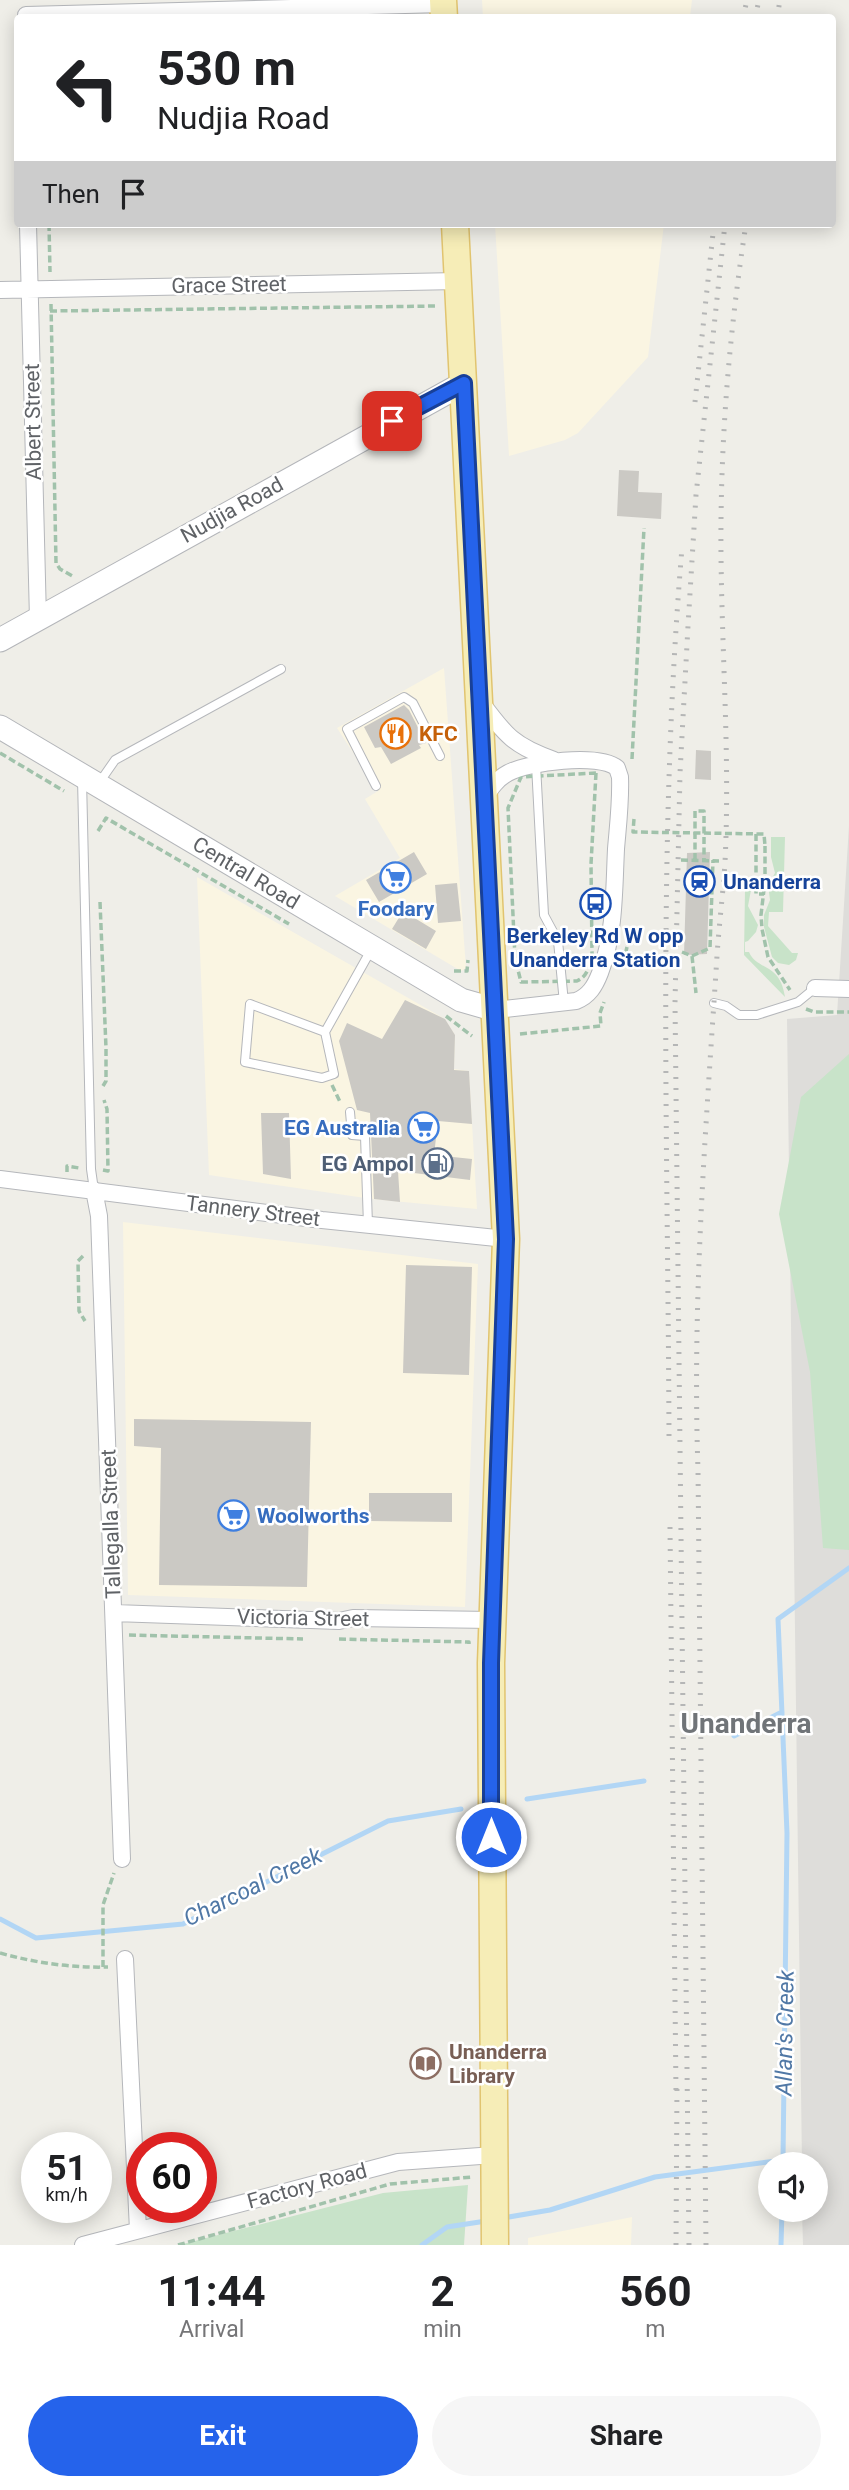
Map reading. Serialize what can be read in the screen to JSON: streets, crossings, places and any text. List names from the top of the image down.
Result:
{
  "streets": {
    "street": [
      "Grace Street",
      "Albert Street",
      "Nudjia Road",
      "Central Road",
      "Tannery Street",
      "Tallegalla Street",
      "Victoria Street",
      "Factory Road"
    ]
  },
  "crossings": [
    ["Grace Street", "Albert Street"],
    ["Albert Street", "Nudjia Road"],
    ["Tannery Street", "Tallegalla Street"],
    ["Tallegalla Street", "Victoria Street"]
  ],
  "districts": ["Unanderra"],
  "water": ["Charcoal Creek", "Allan's Creek"],
  "places": {
    "restaurant": ["KFC"],
    "supermarket": ["Foodary", "EG Australia", "Woolworths"],
    "station": ["Unanderra"],
    "bus stop": ["Berkeley Rd W opp Unanderra Station"],
    "fuel station": ["EG Ampol"],
    "library": ["Unanderra Library"]
  },
  "page": {
    "turn": ["530 m", "Nudjia Road"],
    "then": "Then",
    "speed": "51 km/h",
    "limit": "60",
    "eta": [
      "11:44",
      "Arrival",
      "2",
      "min",
      "560",
      "m"
    ],
    "buttons": ["Exit", "Share"]
  }
}
